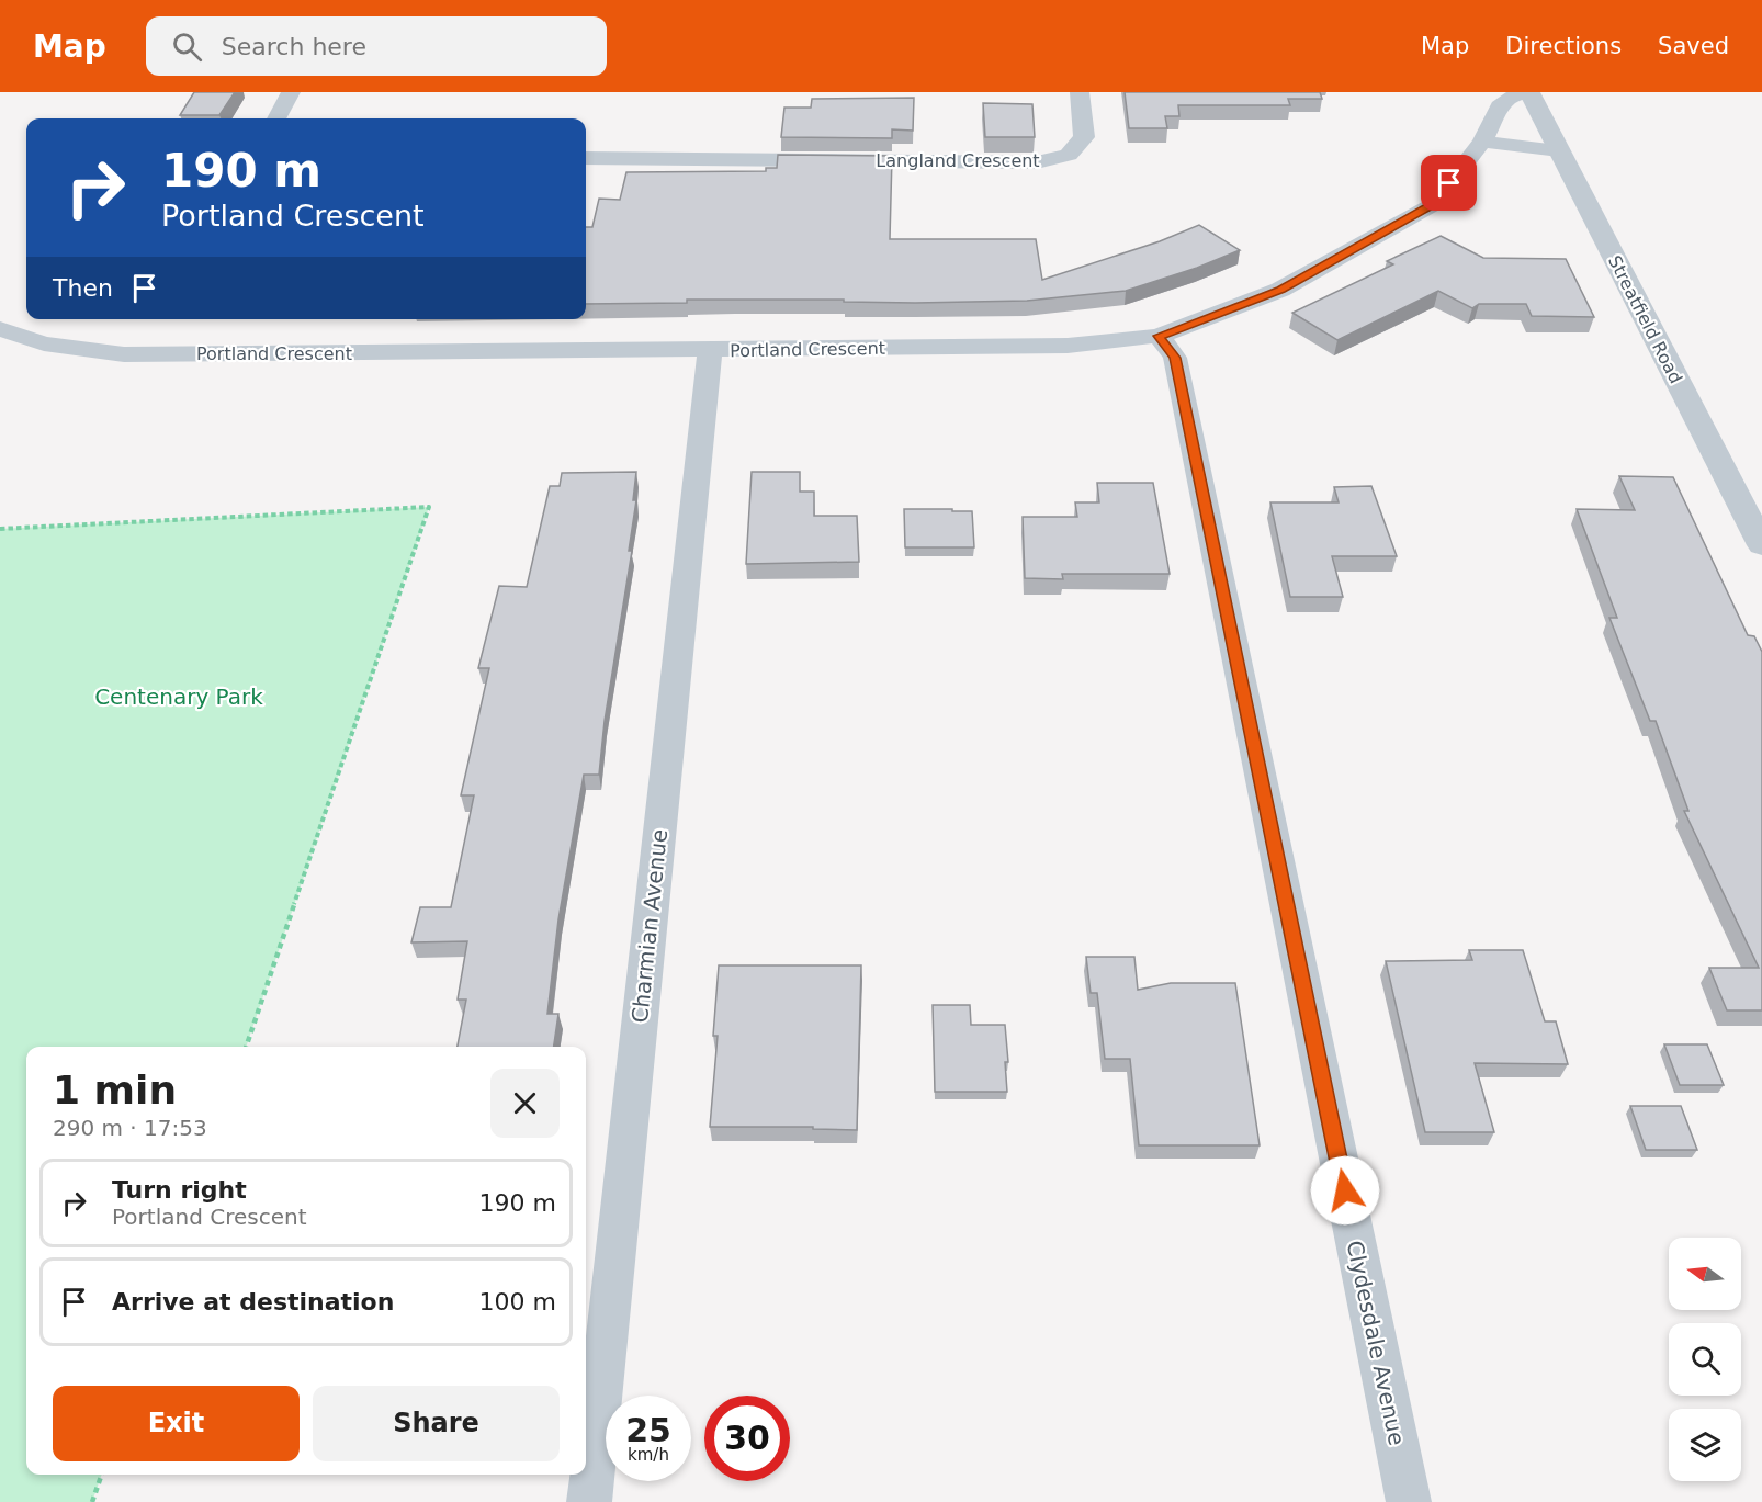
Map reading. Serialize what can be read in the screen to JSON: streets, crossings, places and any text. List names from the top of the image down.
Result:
{
  "streets": {
    "street": [
      "Langland Crescent",
      "Streatfield Road",
      "Portland Crescent",
      "Charmian Avenue",
      "Clydesdale Avenue"
    ]
  },
  "crossings": [
    ["Streatfield Road", "Portland Crescent"],
    ["Portland Crescent", "Charmian Avenue"],
    ["Portland Crescent", "Clydesdale Avenue"]
  ],
  "parks": ["Centenary Park"],
  "north": "left",
  "page": {
    "header": "Map",
    "search": "Search here",
    "nav": ["Map", "Directions", "Saved"],
    "turn": ["190 m", "Portland Crescent"],
    "then": "Then",
    "heading": ["1 min", "290 m · 17:53"],
    "list": [
      {
        "name": "Turn right",
        "note": "Portland Crescent",
        "value": "190 m"
      },
      {
        "name": "Arrive at destination",
        "value": "100 m"
      }
    ],
    "buttons": ["Exit", "Share"],
    "speed": "25 km/h",
    "limit": "30"
  }
}
